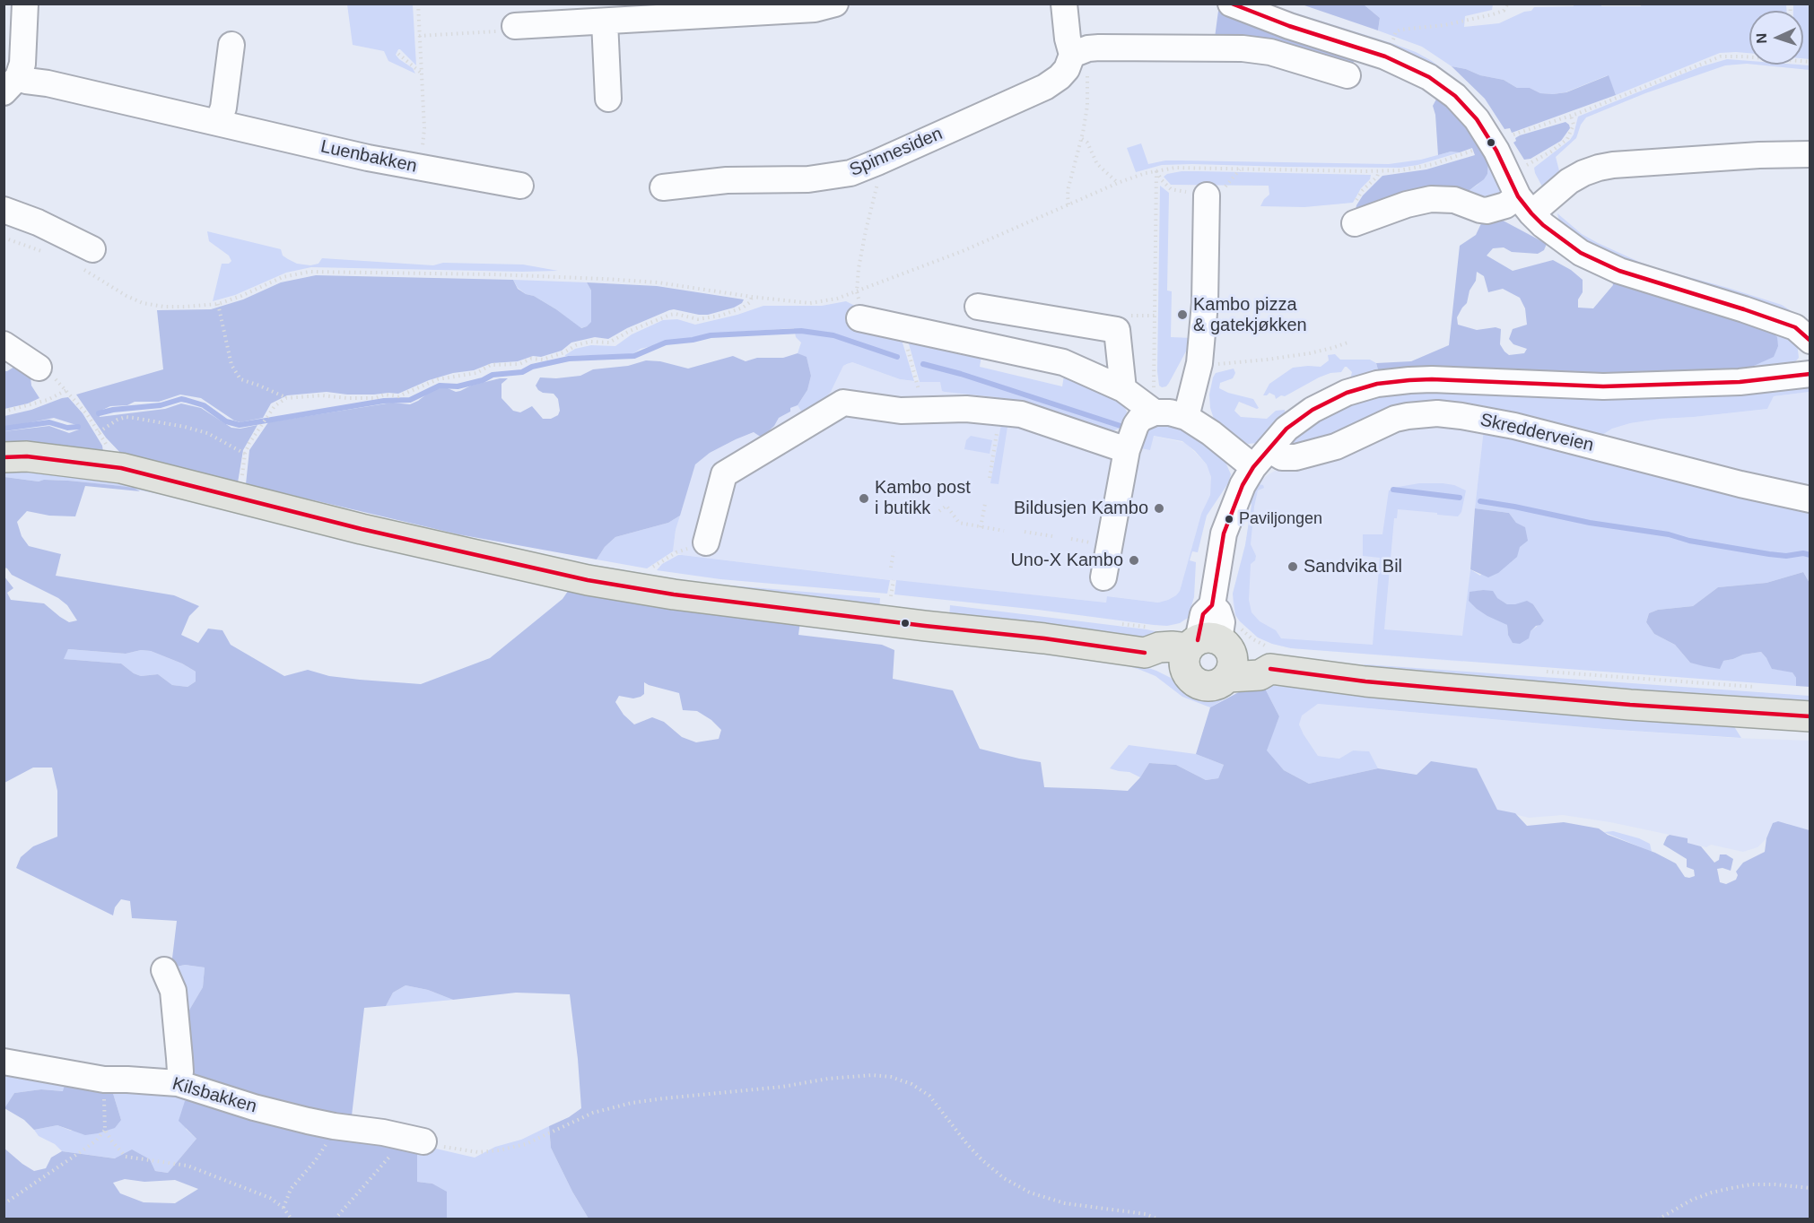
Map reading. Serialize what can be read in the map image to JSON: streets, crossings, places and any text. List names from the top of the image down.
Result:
{
  "streets": {
    "street": [
      "Spinnesiden",
      "Luenbakken",
      "Skredderveien",
      "Kilsbakken"
    ]
  },
  "places": [
    "Kambo pizza & gatekjøkken",
    "Kambo post i butikk",
    "Bildusjen Kambo",
    "Paviljongen",
    "Uno-X Kambo",
    "Sandvika Bil"
  ],
  "north": "left"
}
